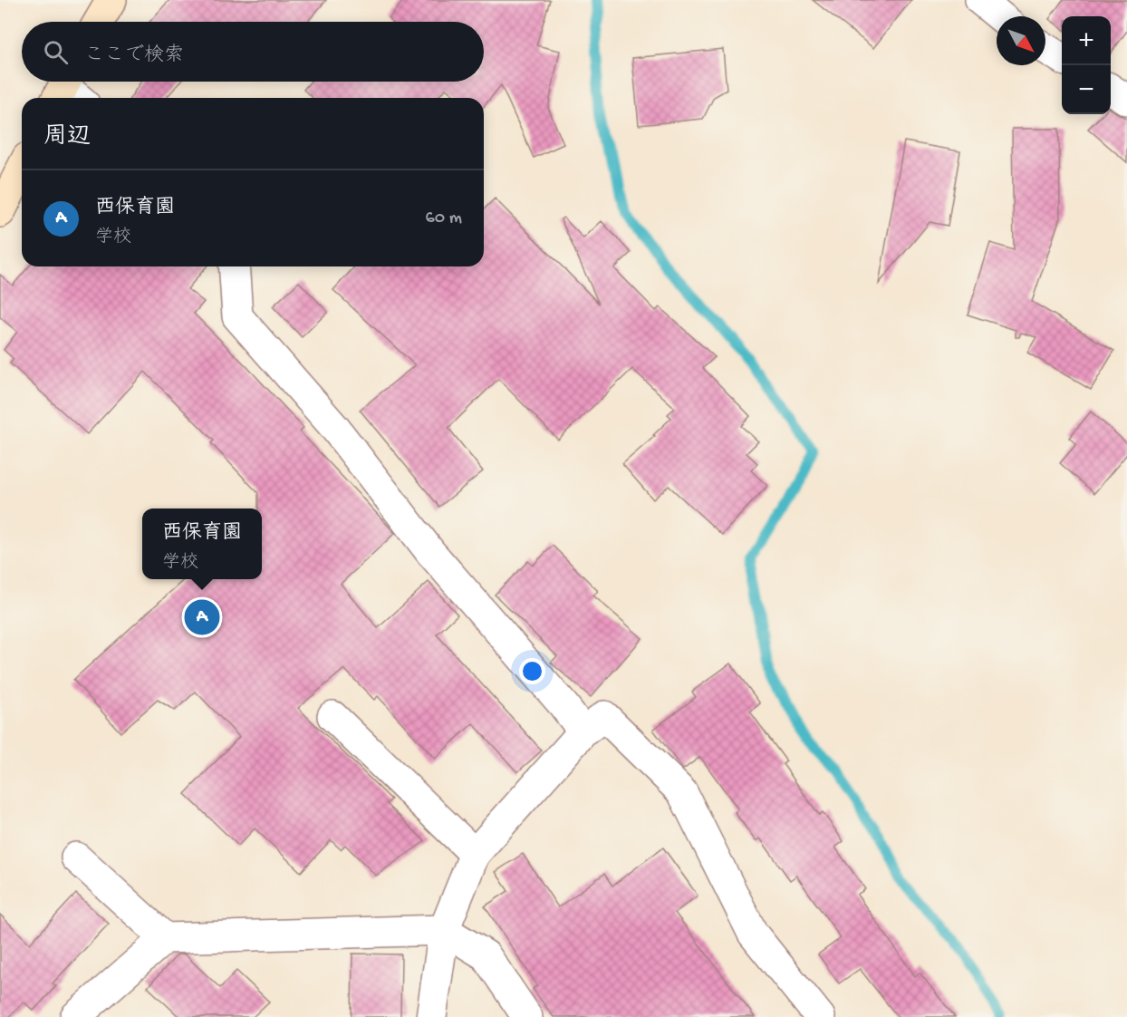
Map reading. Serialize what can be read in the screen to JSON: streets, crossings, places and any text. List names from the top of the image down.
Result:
{
  "north": "bottom right",
  "page": {
    "map_buttons": ["+", "−"],
    "search": "ここで検索",
    "heading": "周辺",
    "list": [
      {
        "mark": "A",
        "name": "西保育園",
        "note": "学校",
        "value": "60 m"
      }
    ],
    "popup": ["西保育園", "学校"],
    "pins": "A"
  }
}
